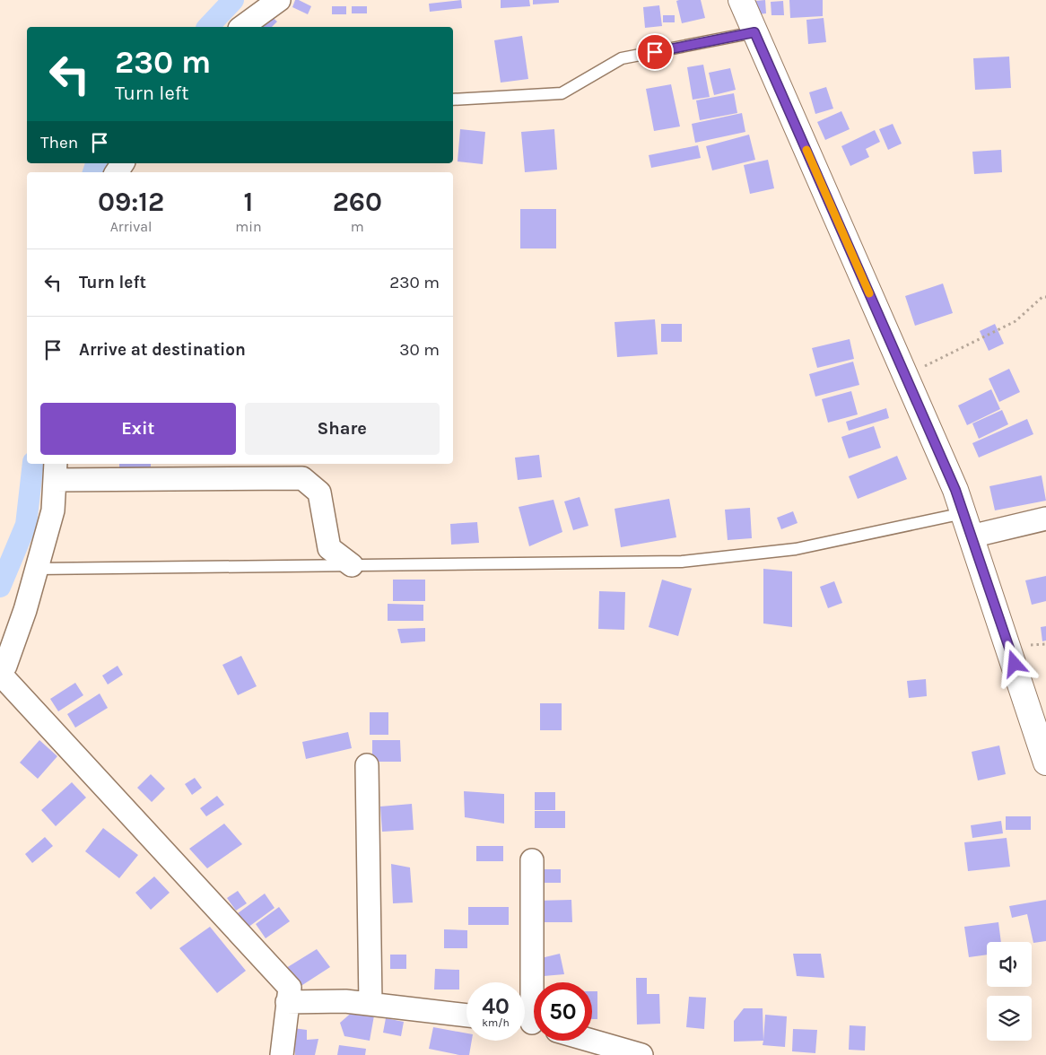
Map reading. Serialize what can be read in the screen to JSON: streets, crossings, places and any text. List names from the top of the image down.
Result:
{
  "page": {
    "turn": ["230 m", "Turn left"],
    "then": "Then",
    "eta": [
      "09:12",
      "Arrival",
      "1",
      "min",
      "260",
      "m"
    ],
    "list": [
      {
        "name": "Turn left",
        "value": "230 m"
      },
      {
        "name": "Arrive at destination",
        "value": "30 m"
      }
    ],
    "buttons": ["Exit", "Share"],
    "speed": "40 km/h",
    "limit": "50"
  }
}
